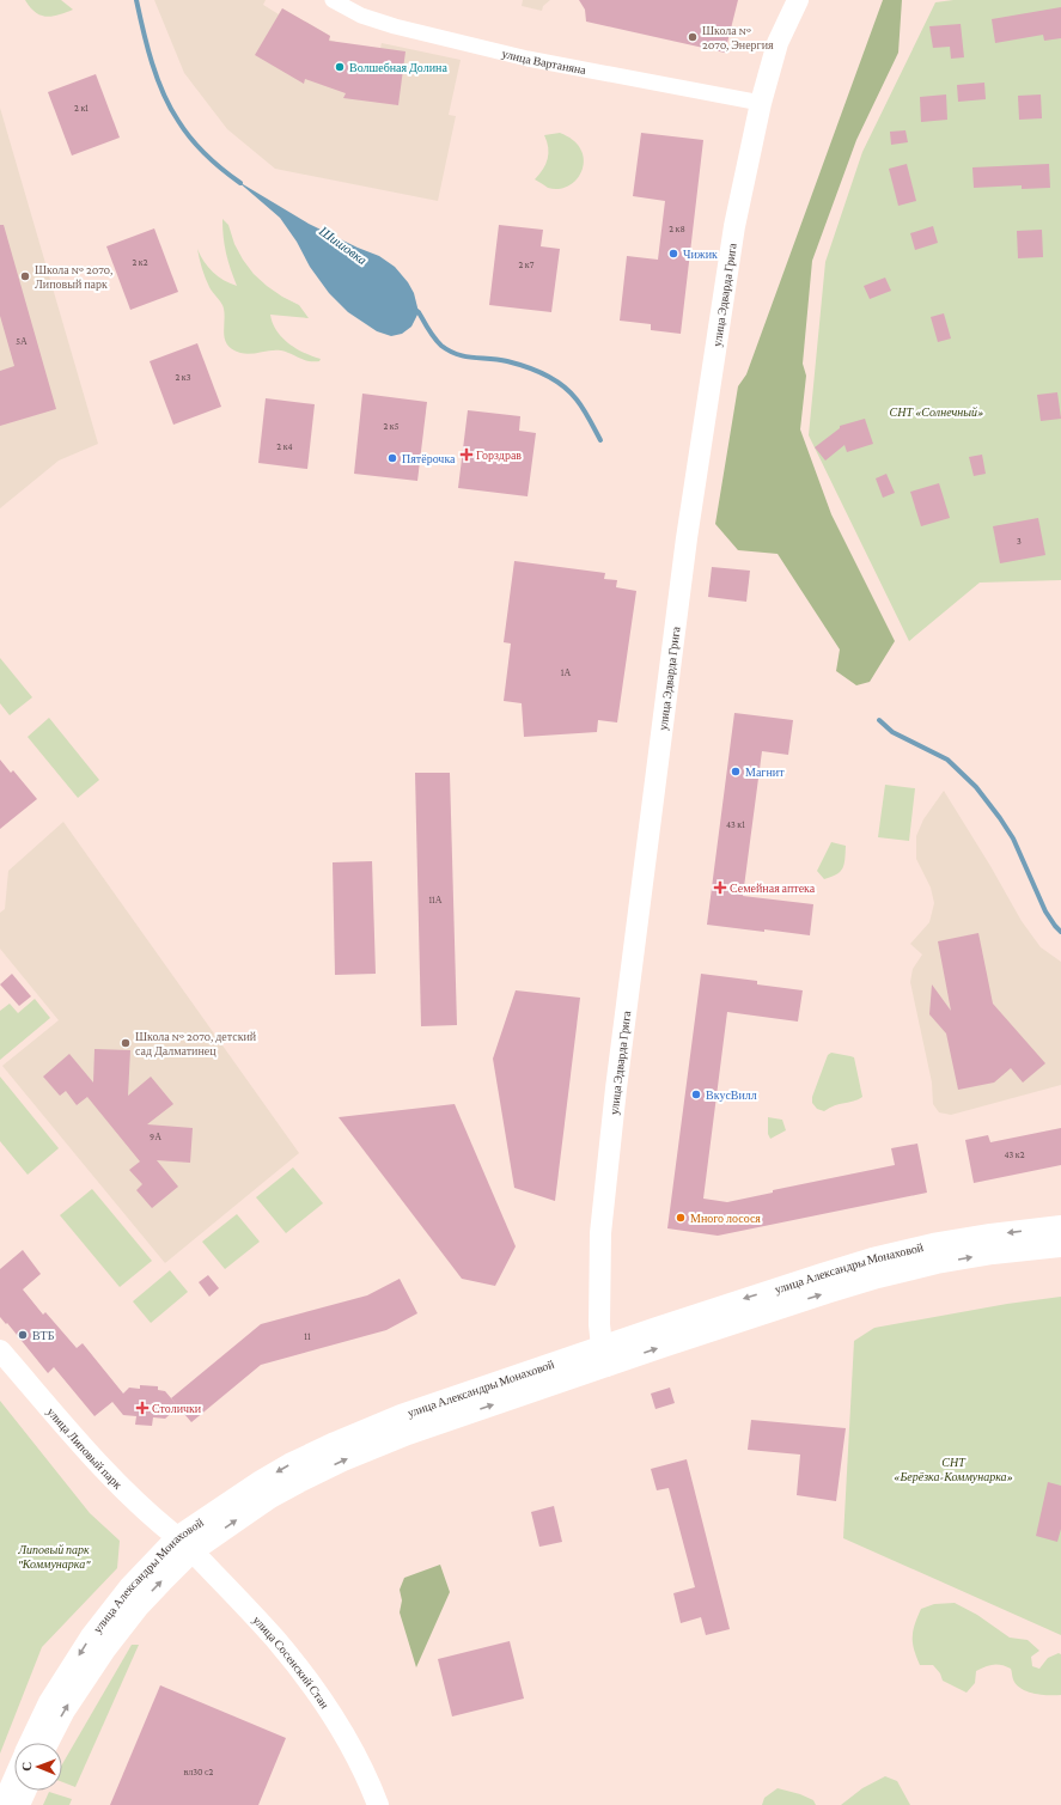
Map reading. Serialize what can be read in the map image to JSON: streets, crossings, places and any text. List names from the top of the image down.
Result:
{
  "streets": {
    "main road": [
      "улица Эдварда Грига",
      "улица Александры Монаховой",
      "улица Липовый парк",
      "улица Сосенский Стан"
    ],
    "street": ["улица Вартаняна"]
  },
  "crossings": [
    ["улица Вартаняна", "улица Эдварда Грига"],
    ["улица Эдварда Грига", "улица Александры Монаховой"],
    ["улица Александры Монаховой", "улица Липовый парк"],
    ["улица Александры Монаховой", "улица Сосенский Стан"],
    ["улица Липовый парк", "улица Сосенский Стан"]
  ],
  "water": ["Шишовка"],
  "parks": ["СНТ «Солнечный»", "СНТ «Берёзка-Коммунарка»", "Липовый парк \"Коммунарка\""],
  "places": {
    "other": [
      "Школа № 2070, Энергия",
      "Волшебная Долина",
      "Чижик",
      "Школа № 2070, Липовый парк",
      "Пятёрочка",
      "Магнит",
      "Школа № 2070, детский сад Далматинец",
      "ВкусВилл",
      "Много лосося",
      "ВТБ"
    ],
    "health": ["Горздрав", "Семейная аптека", "Столички"]
  },
  "house_numbers": [
    "2 к1",
    "2 к8",
    "2 к2",
    "2 к7",
    "5А",
    "2 к3",
    "2 к5",
    "2 к4",
    "3",
    "1А",
    "43 к1",
    "11А",
    "9А",
    "43 к2",
    "11",
    "вл30 с2"
  ],
  "north": "left"
}
